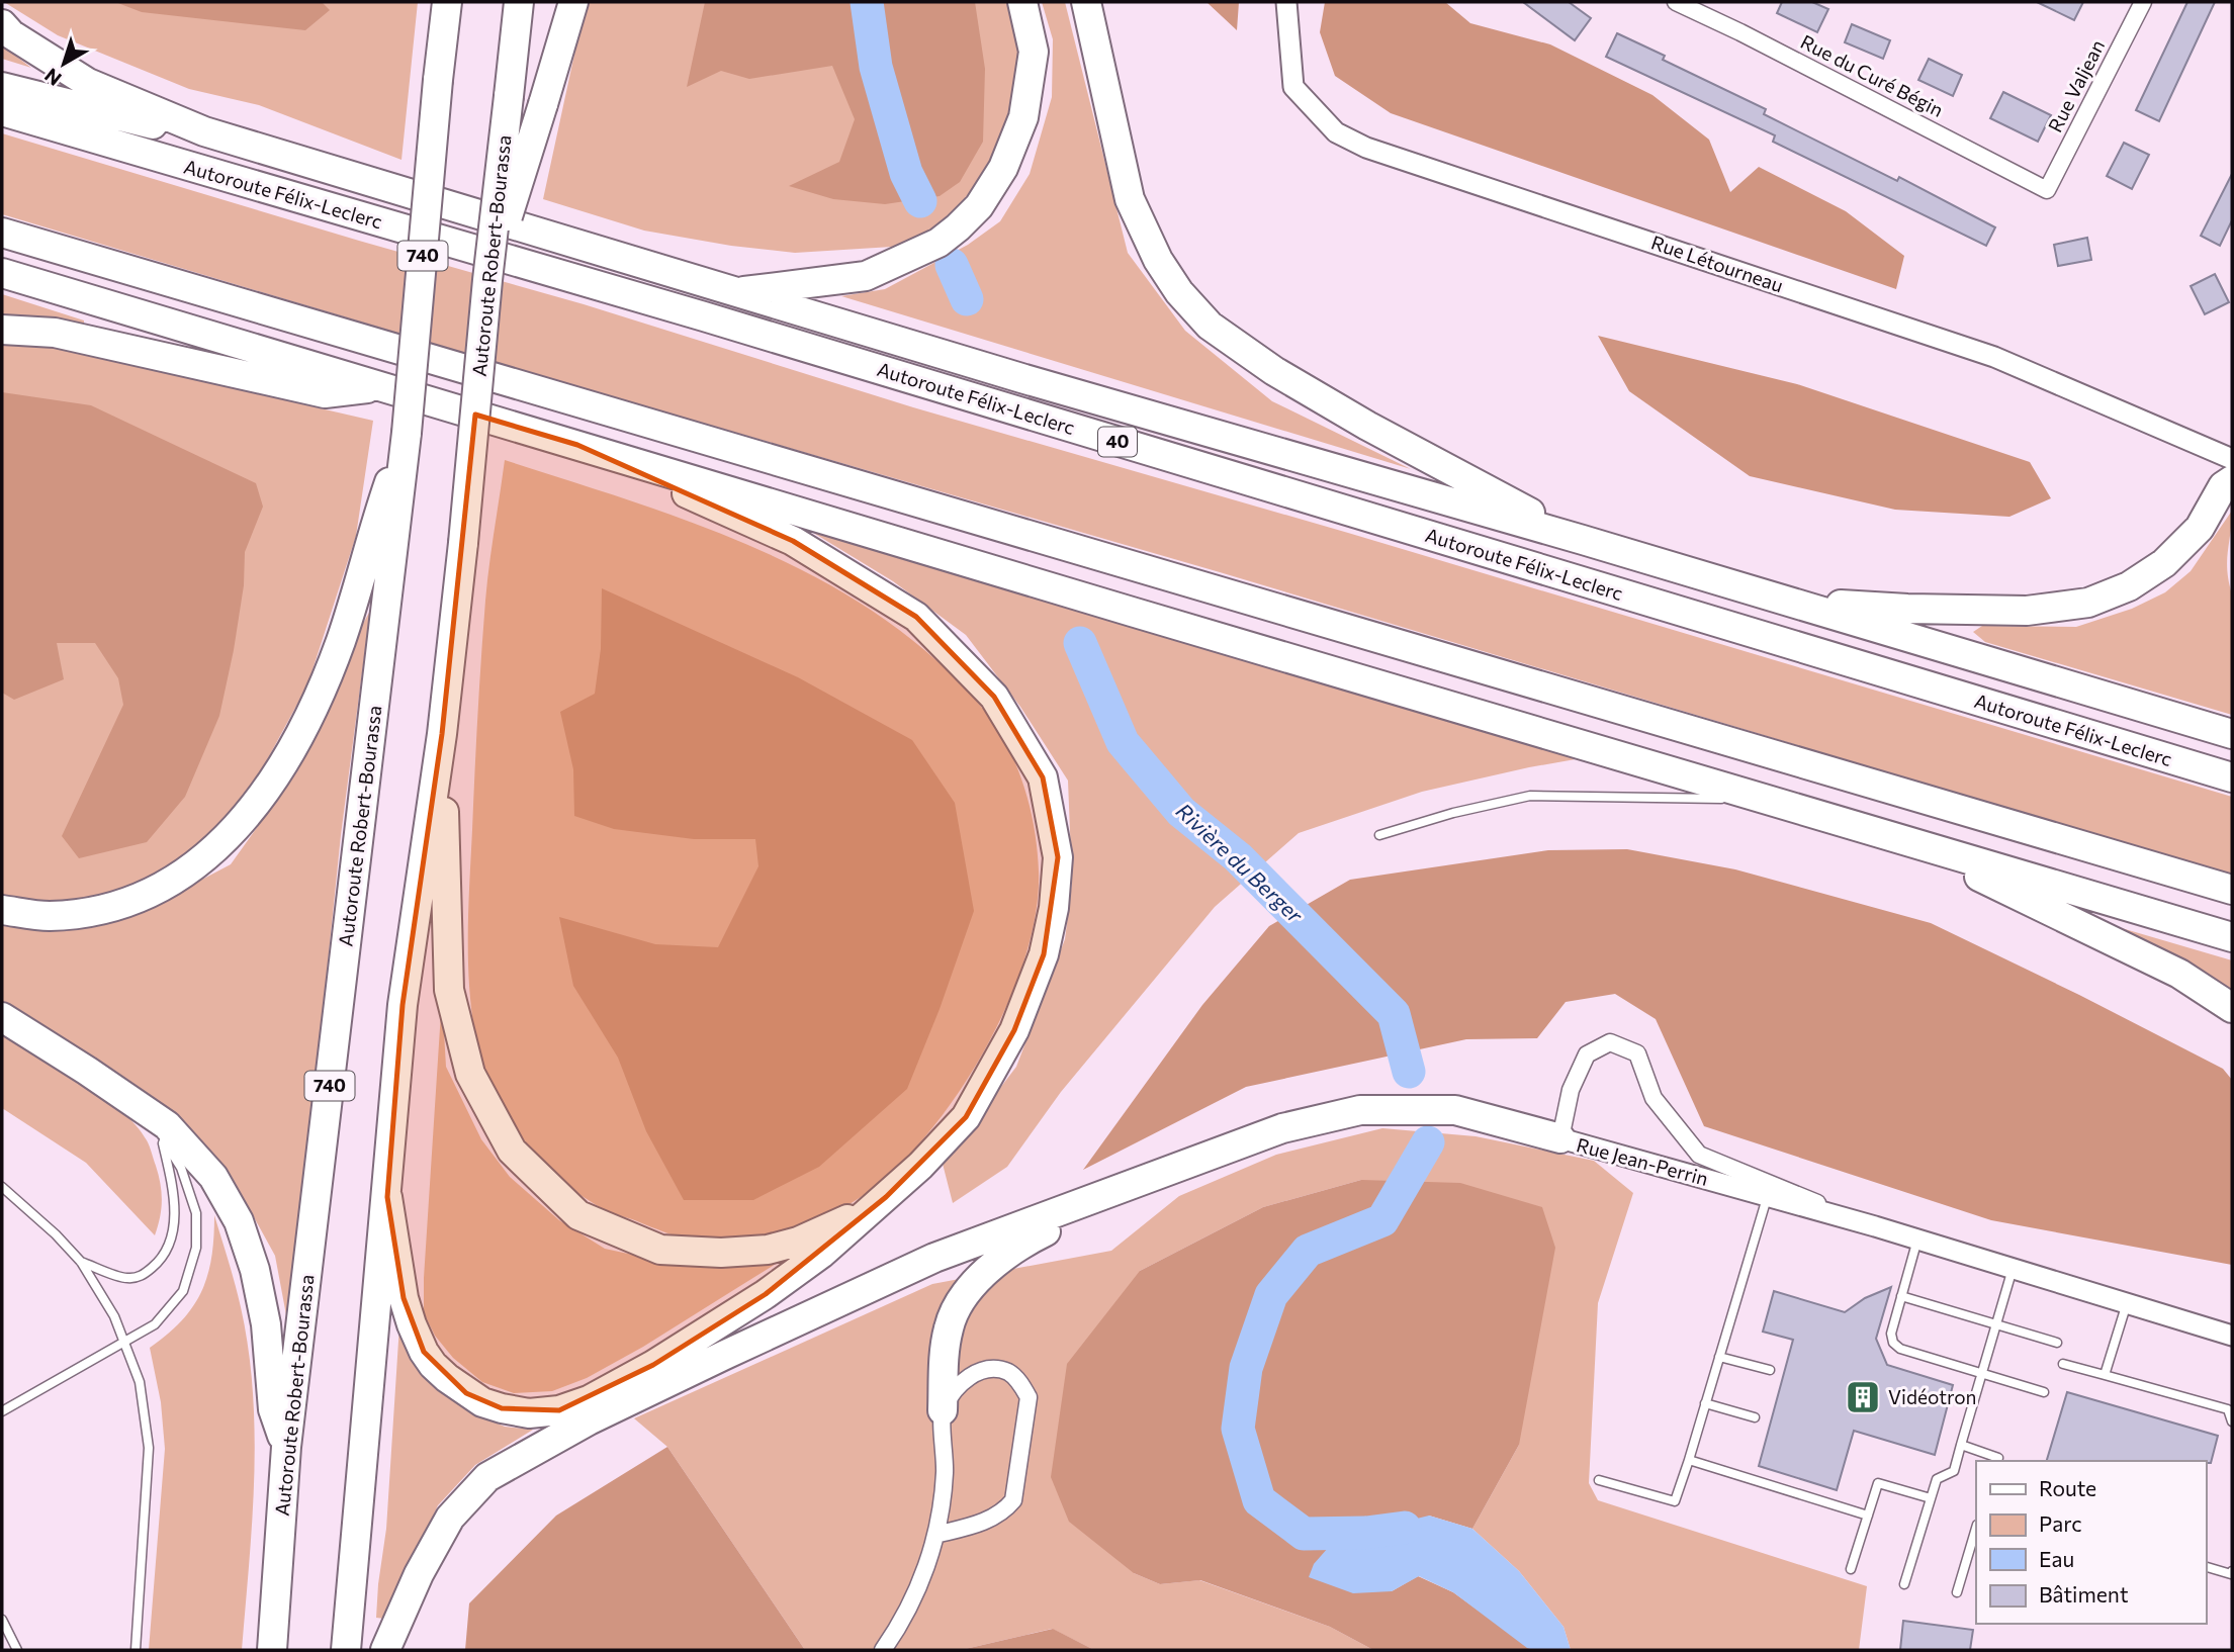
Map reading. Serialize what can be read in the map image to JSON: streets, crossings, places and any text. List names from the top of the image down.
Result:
{
  "streets": {
    "highway": [
      "Autoroute Félix-Leclerc",
      "740",
      "Autoroute Robert-Bourassa",
      "40"
    ],
    "street": [
      "Rue du Curé Bégin",
      "Rue Valjean",
      "Rue Létourneau",
      "Rue Jean-Perrin"
    ]
  },
  "crossings": [
    ["Rue du Curé Bégin", "Rue Valjean"],
    ["740", "Autoroute Robert-Bourassa"]
  ],
  "water": ["Rivière du Berger"],
  "places": {
    "building": ["Vidéotron"]
  },
  "legend": [
    "Route",
    "Parc",
    "Eau",
    "Bâtiment"
  ],
  "north": "bottom left"
}
